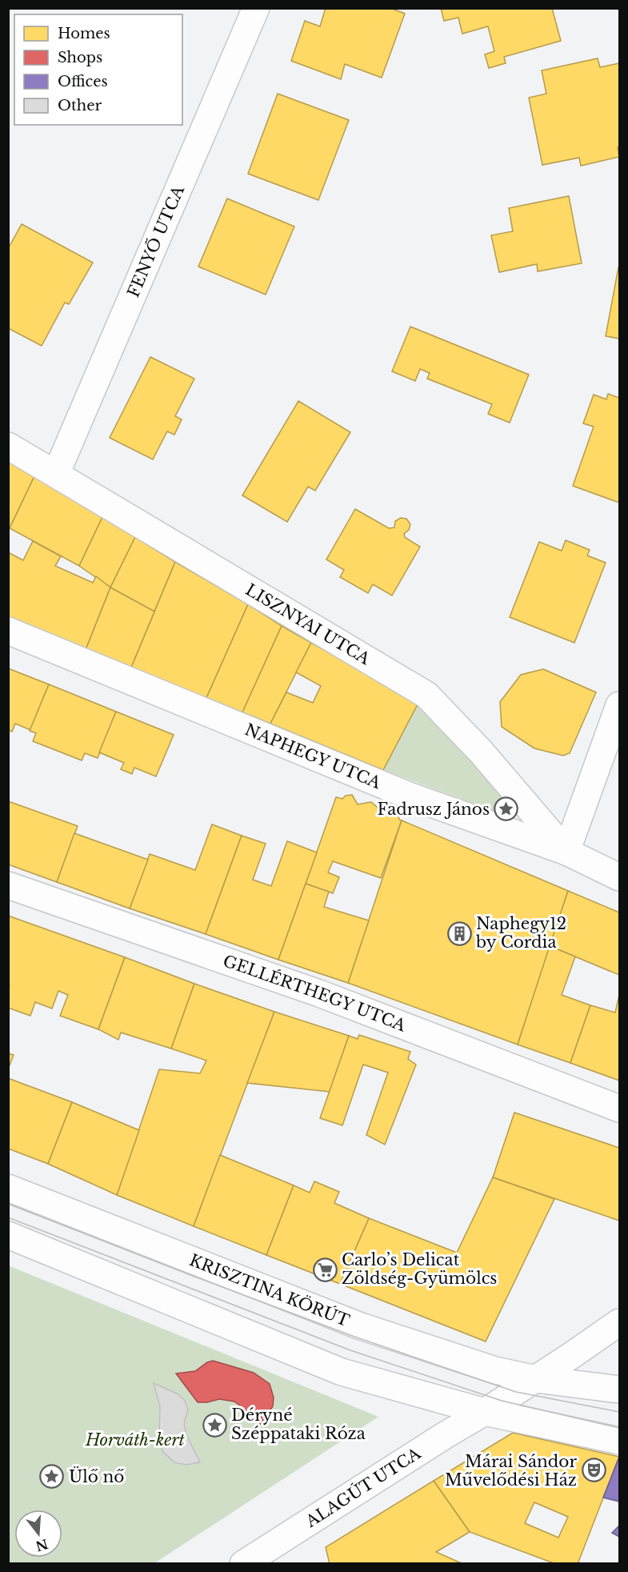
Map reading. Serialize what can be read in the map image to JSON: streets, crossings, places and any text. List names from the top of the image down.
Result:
{
  "streets": {
    "street": [
      "FENYŐ UTCA",
      "LISZNYAI UTCA",
      "NAPHEGY UTCA",
      "GELLÉRTHEGY UTCA",
      "KRISZTINA KÖRÚT",
      "ALAGÚT UTCA"
    ]
  },
  "crossings": [
    ["FENYŐ UTCA", "LISZNYAI UTCA"],
    ["LISZNYAI UTCA", "NAPHEGY UTCA"],
    ["KRISZTINA KÖRÚT", "ALAGÚT UTCA"]
  ],
  "parks": ["Horváth-kert"],
  "places": {
    "place": ["Fadrusz János", "Déryné Széppataki Róza", "Ülő nő"],
    "building": ["Naphegy12 by Cordia"],
    "supermarket": ["Carlo’s Delicat Zöldség-Gyümölcs"],
    "theatre": ["Márai Sándor Művelődési Ház"]
  },
  "legend": [
    "Homes",
    "Shops",
    "Offices",
    "Other"
  ],
  "north": "bottom"
}
